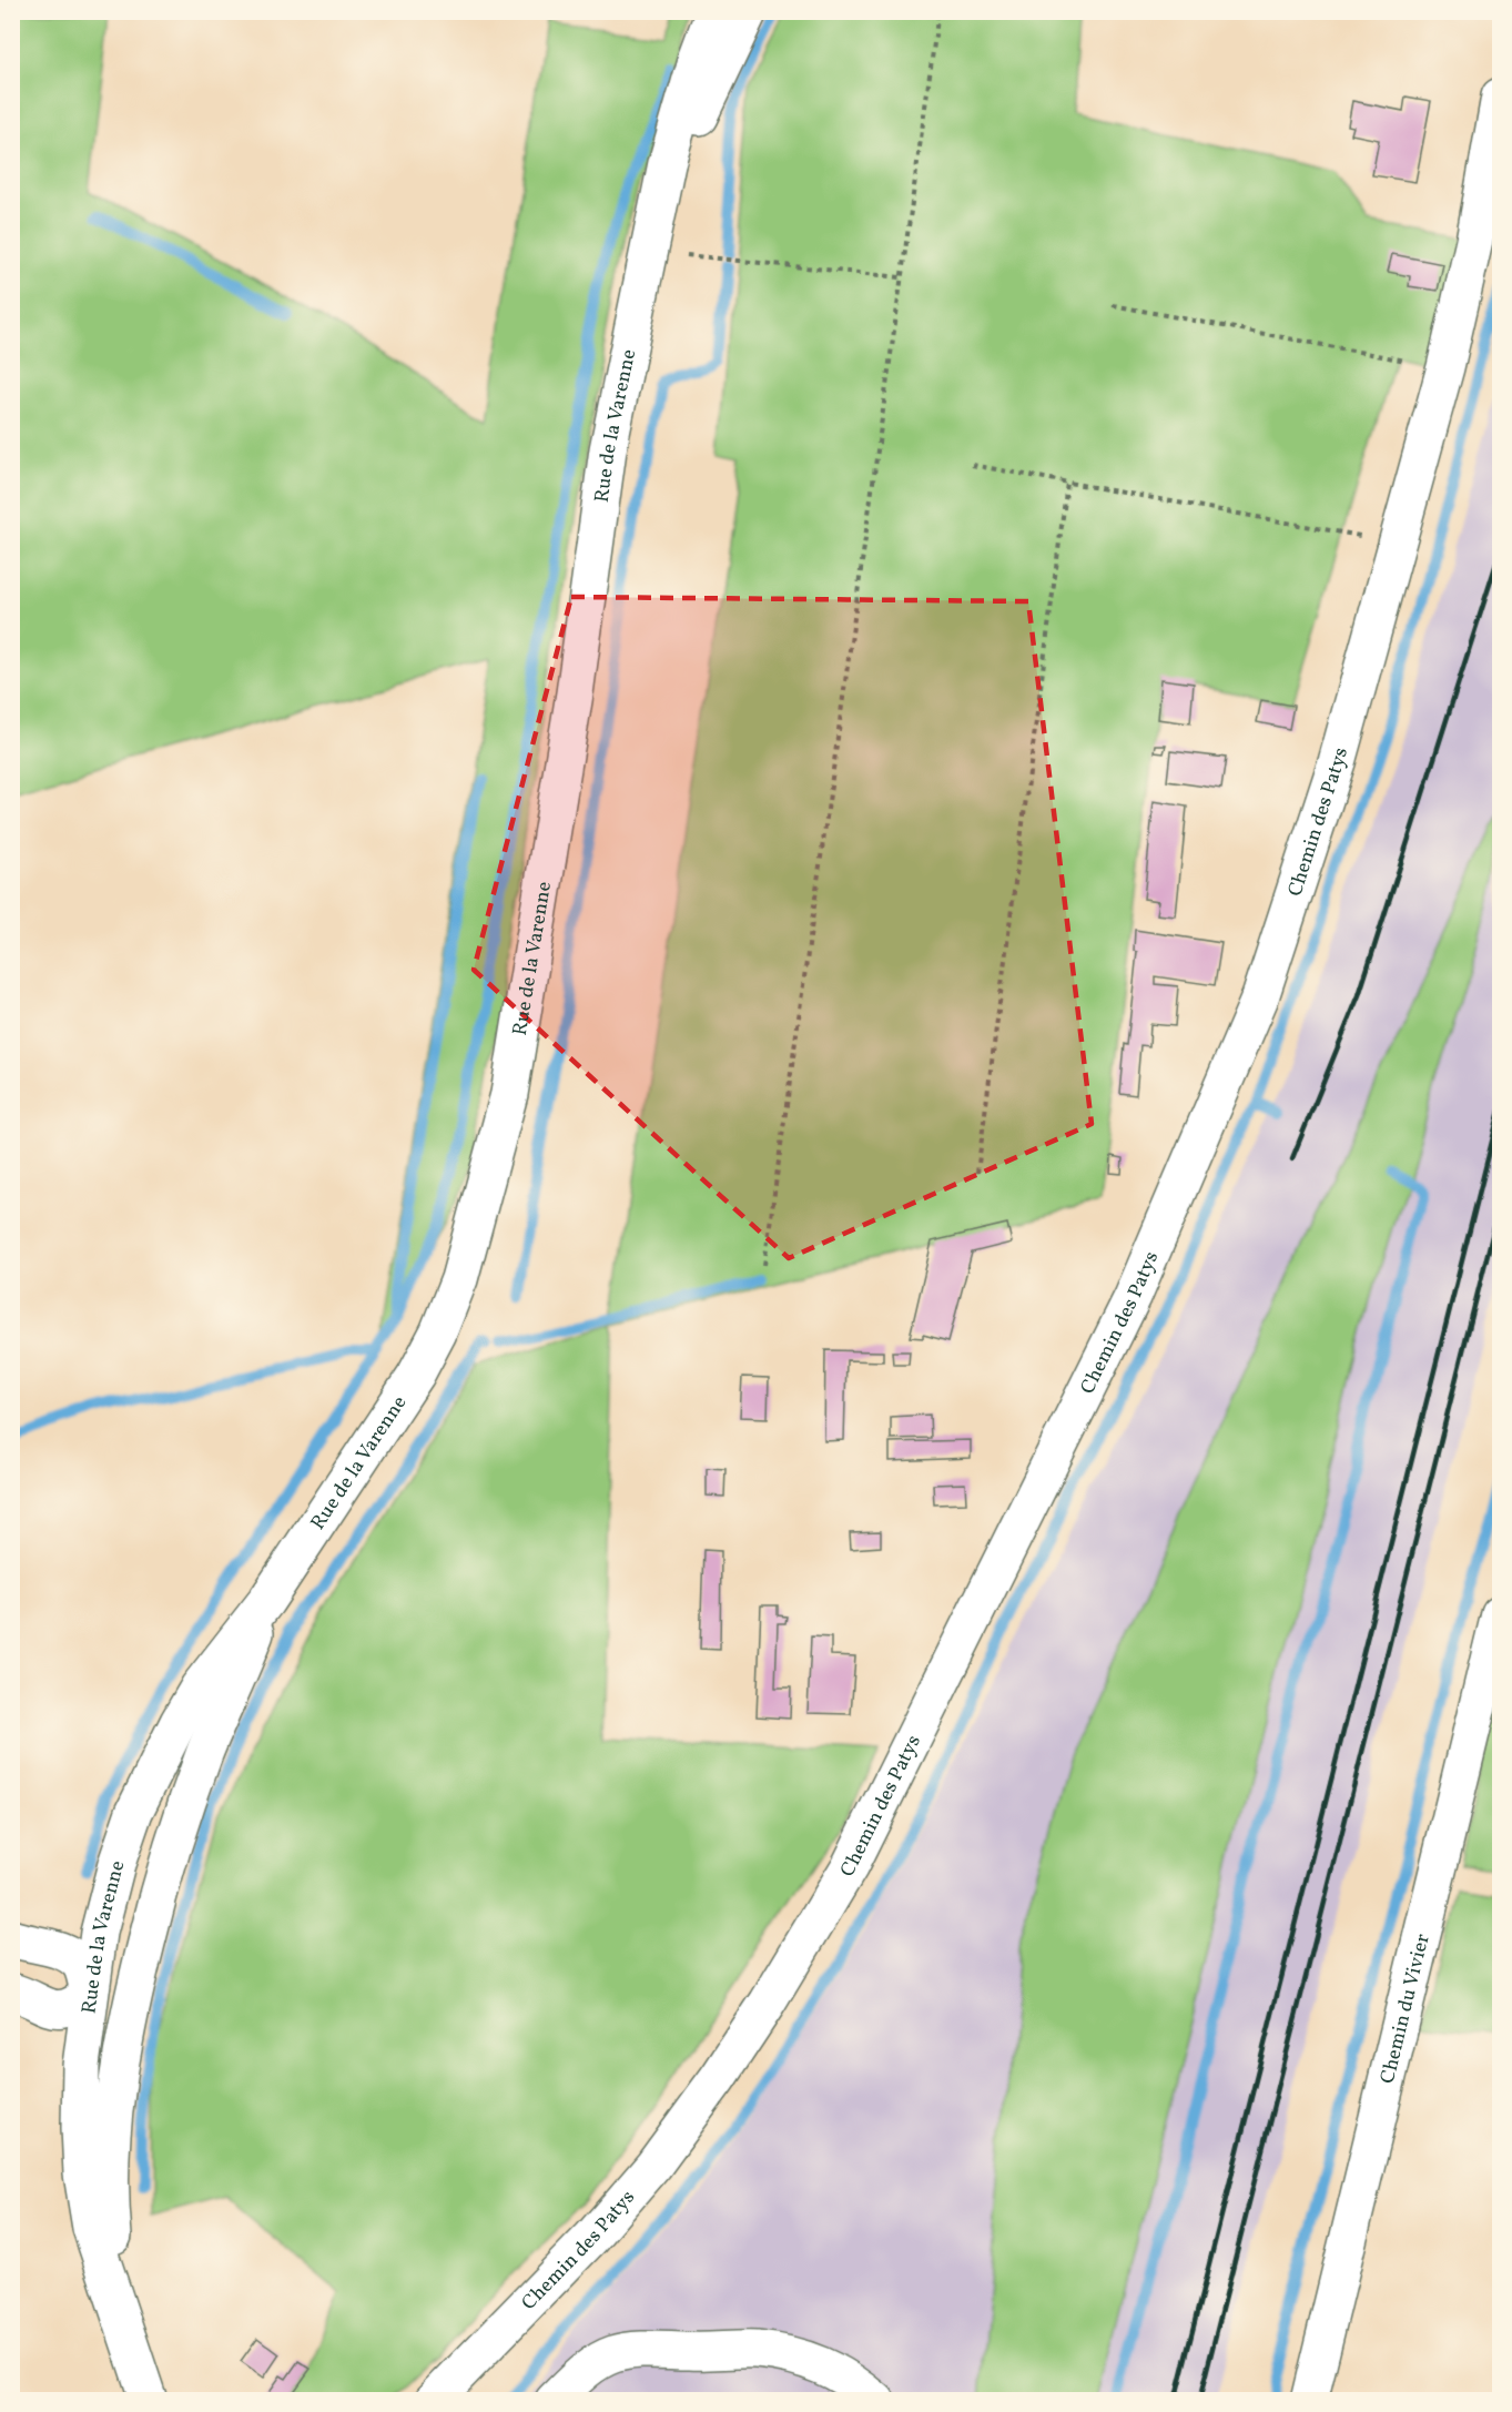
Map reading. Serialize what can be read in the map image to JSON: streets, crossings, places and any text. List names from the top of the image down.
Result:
{
  "streets": {
    "street": ["Rue de la Varenne", "Chemin des Patys", "Chemin du Vivier"]
  }
}
